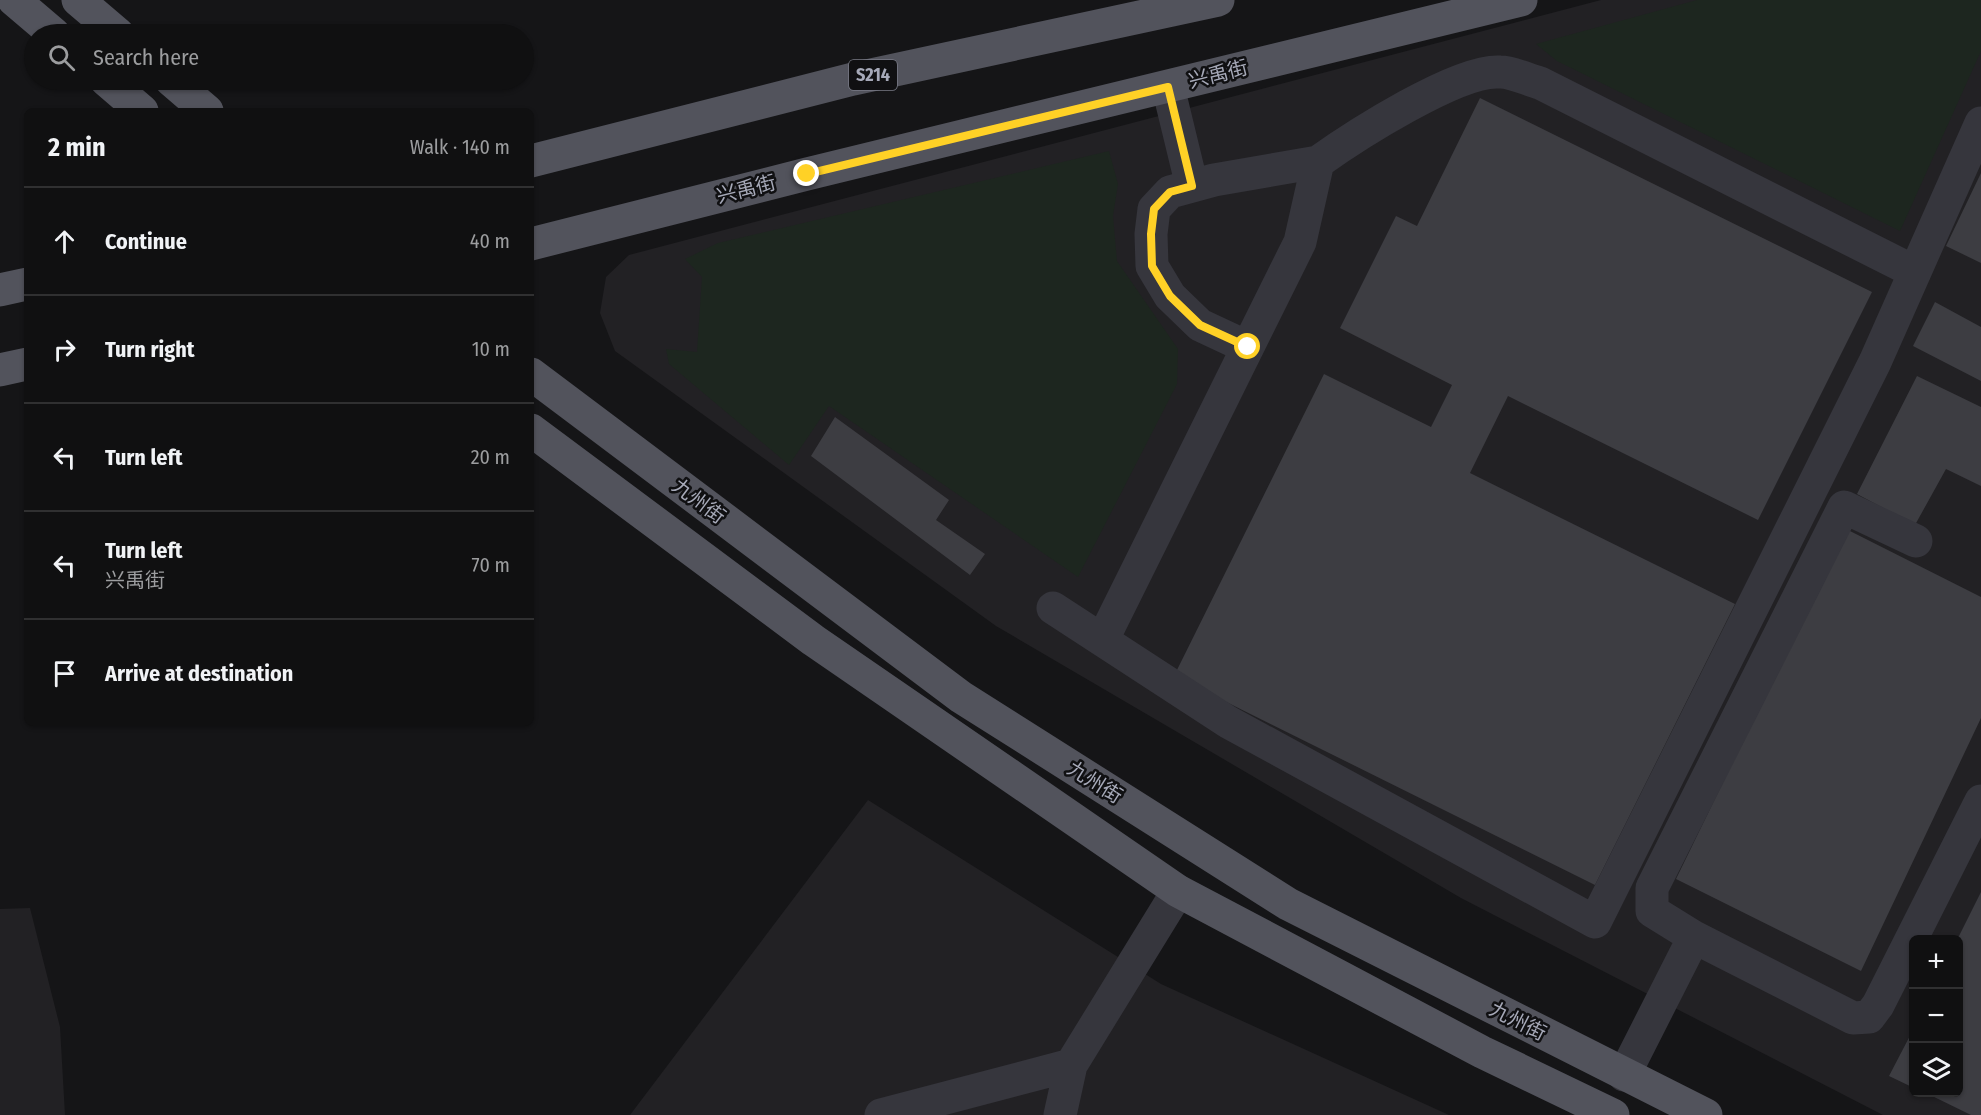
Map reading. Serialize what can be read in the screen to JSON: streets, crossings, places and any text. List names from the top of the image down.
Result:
{
  "streets": {
    "main road": ["兴禹街", "S214", "九州街"]
  },
  "page": {
    "search": "Search here",
    "heading": ["2 min", "Walk · 140 m"],
    "list": [
      ["Continue", "40 m"],
      ["Turn right", "10 m"],
      ["Turn left", "20 m"],
      ["Turn left", "兴禹街", "70 m"],
      "Arrive at destination"
    ],
    "map_buttons": ["+", "−"]
  }
}
